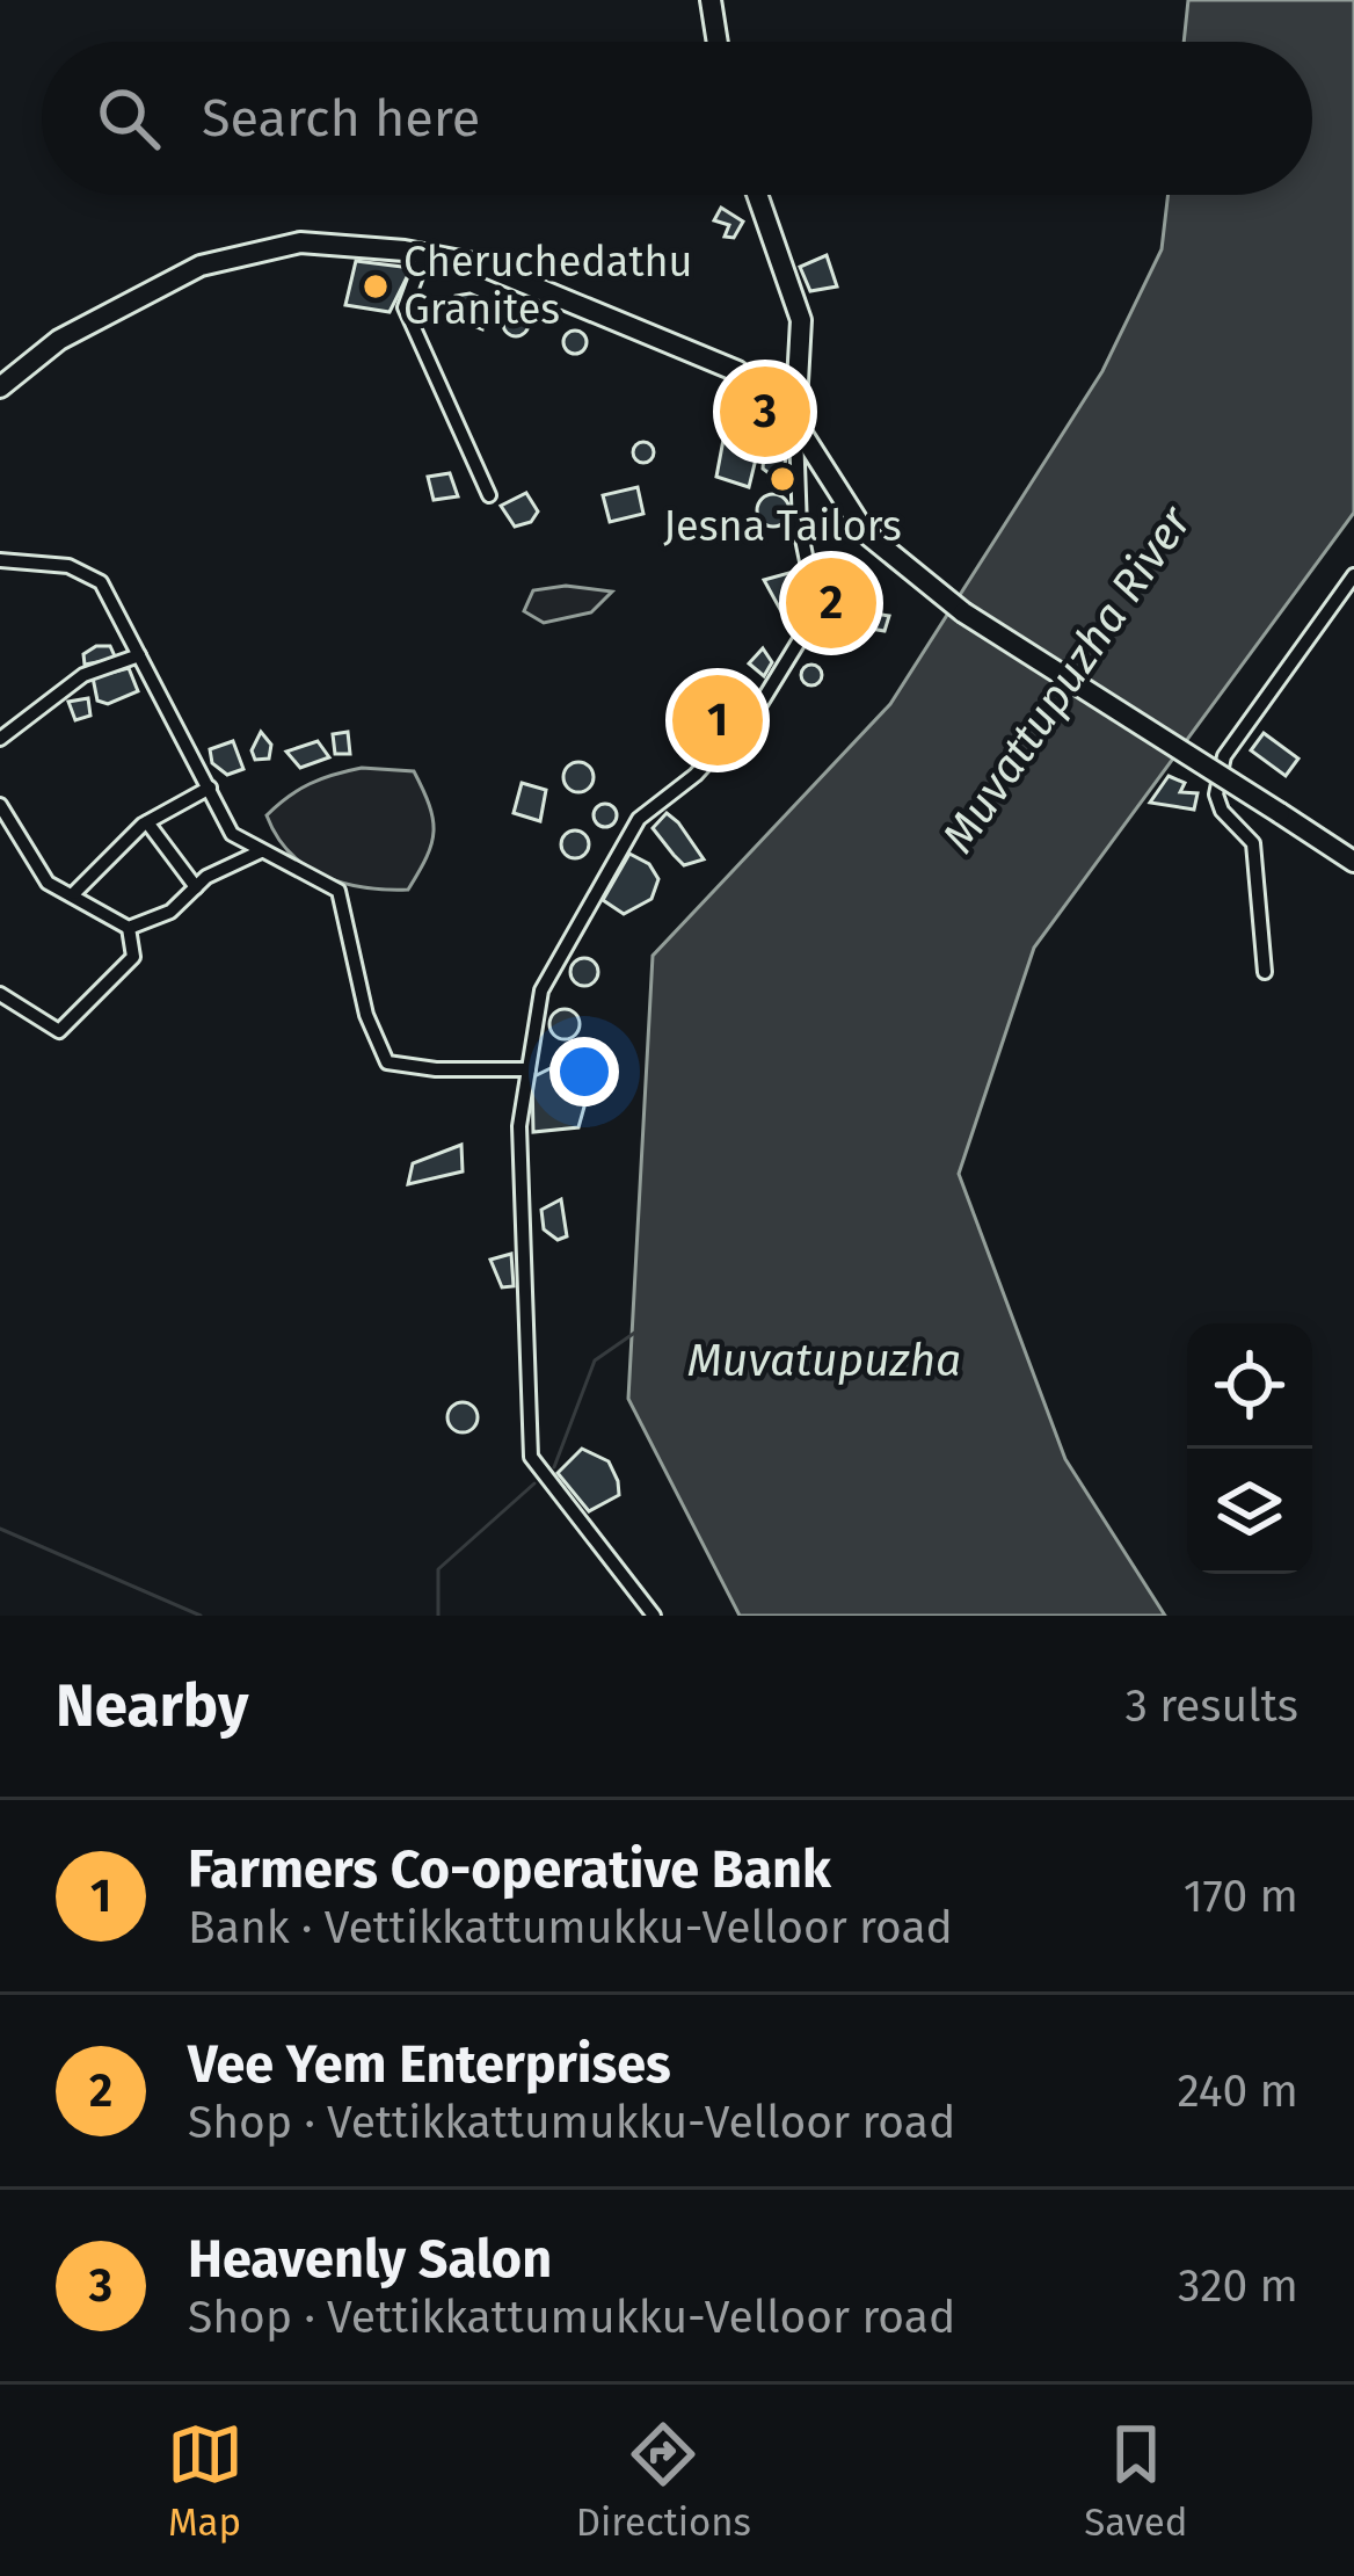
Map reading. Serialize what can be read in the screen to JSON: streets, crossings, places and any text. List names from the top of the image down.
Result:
{
  "water": ["Muvattupuzha River", "Muvatupuzha"],
  "places": ["Cheruchedathu Granites", "Jesna Tailors"],
  "page": {
    "search": "Search here",
    "pins": ["3", "2", "1"],
    "heading": ["Nearby", "3 results"],
    "list": [
      {
        "mark": "1",
        "name": "Farmers Co-operative Bank",
        "note": "Bank · Vettikkattumukku-Velloor road",
        "value": "170 m"
      },
      {
        "mark": "2",
        "name": "Vee Yem Enterprises",
        "note": "Shop · Vettikkattumukku-Velloor road",
        "value": "240 m"
      },
      {
        "mark": "3",
        "name": "Heavenly Salon",
        "note": "Shop · Vettikkattumukku-Velloor road",
        "value": "320 m"
      }
    ],
    "nav": ["Map", "Directions", "Saved"]
  }
}
